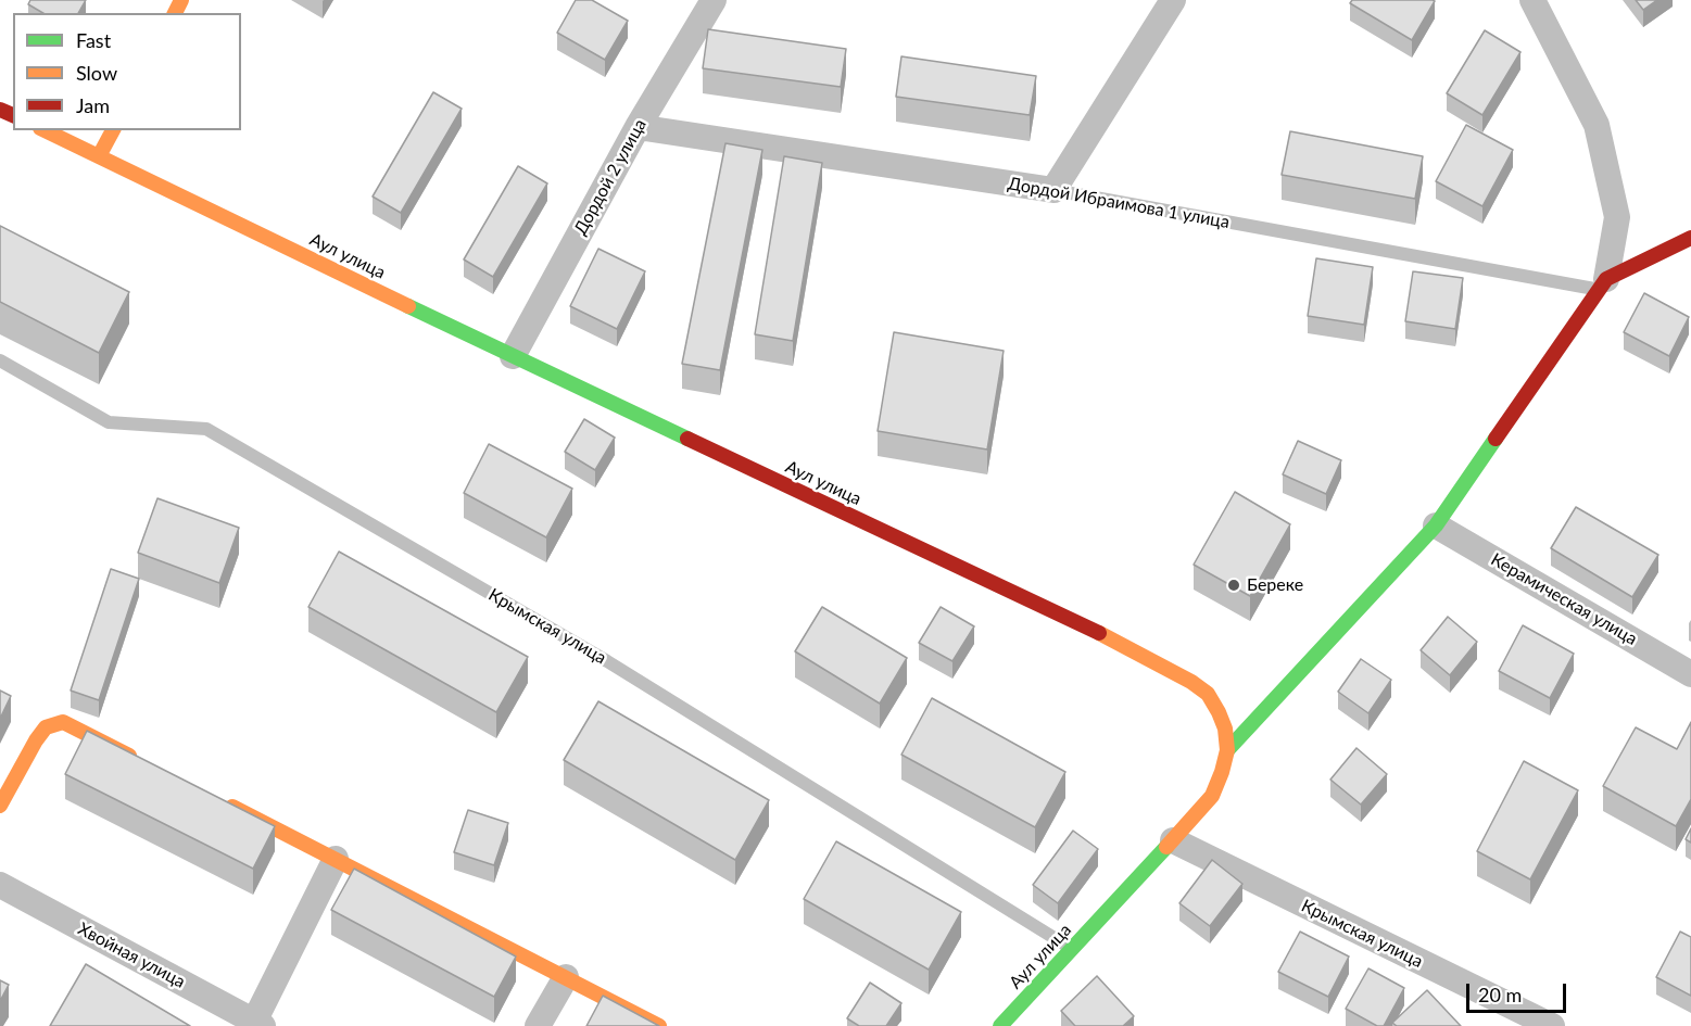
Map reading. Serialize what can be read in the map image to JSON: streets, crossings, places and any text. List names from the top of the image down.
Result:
{
  "streets": {
    "main road": ["Аул улица"],
    "street": [
      "Дордой 2 улица",
      "Дордой Ибраимова 1 улица",
      "Керамическая улица",
      "Крымская улица",
      "Хвойная улица"
    ]
  },
  "crossings": [
    ["Дордой 2 улица", "Дордой Ибраимова 1 улица"],
    ["Дордой 2 улица", "Аул улица"],
    ["Аул улица", "Крымская улица"]
  ],
  "places": ["Береке"],
  "legend": ["Fast", "Slow", "Jam"],
  "scale_bar": "20 m"
}
